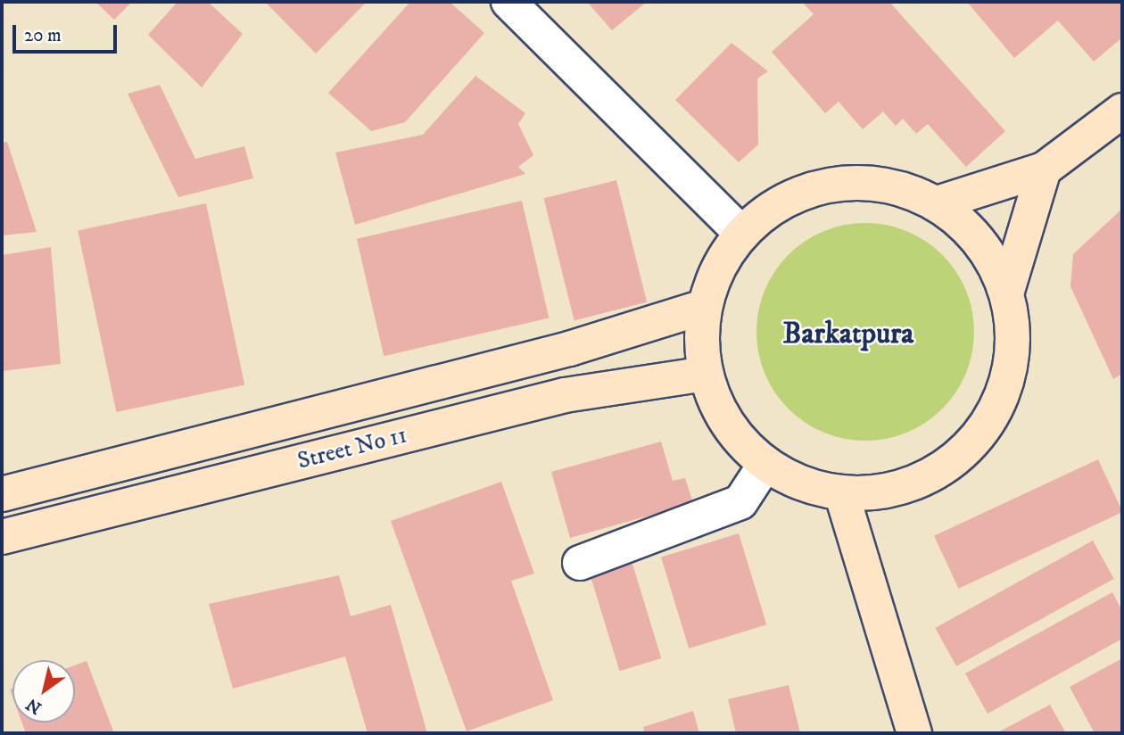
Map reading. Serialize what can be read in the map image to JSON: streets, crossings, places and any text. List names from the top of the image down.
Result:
{
  "streets": {
    "main road": ["Street No 11"]
  },
  "districts": ["Barkatpura"],
  "scale_bar": "20 m",
  "north": "bottom left"
}
